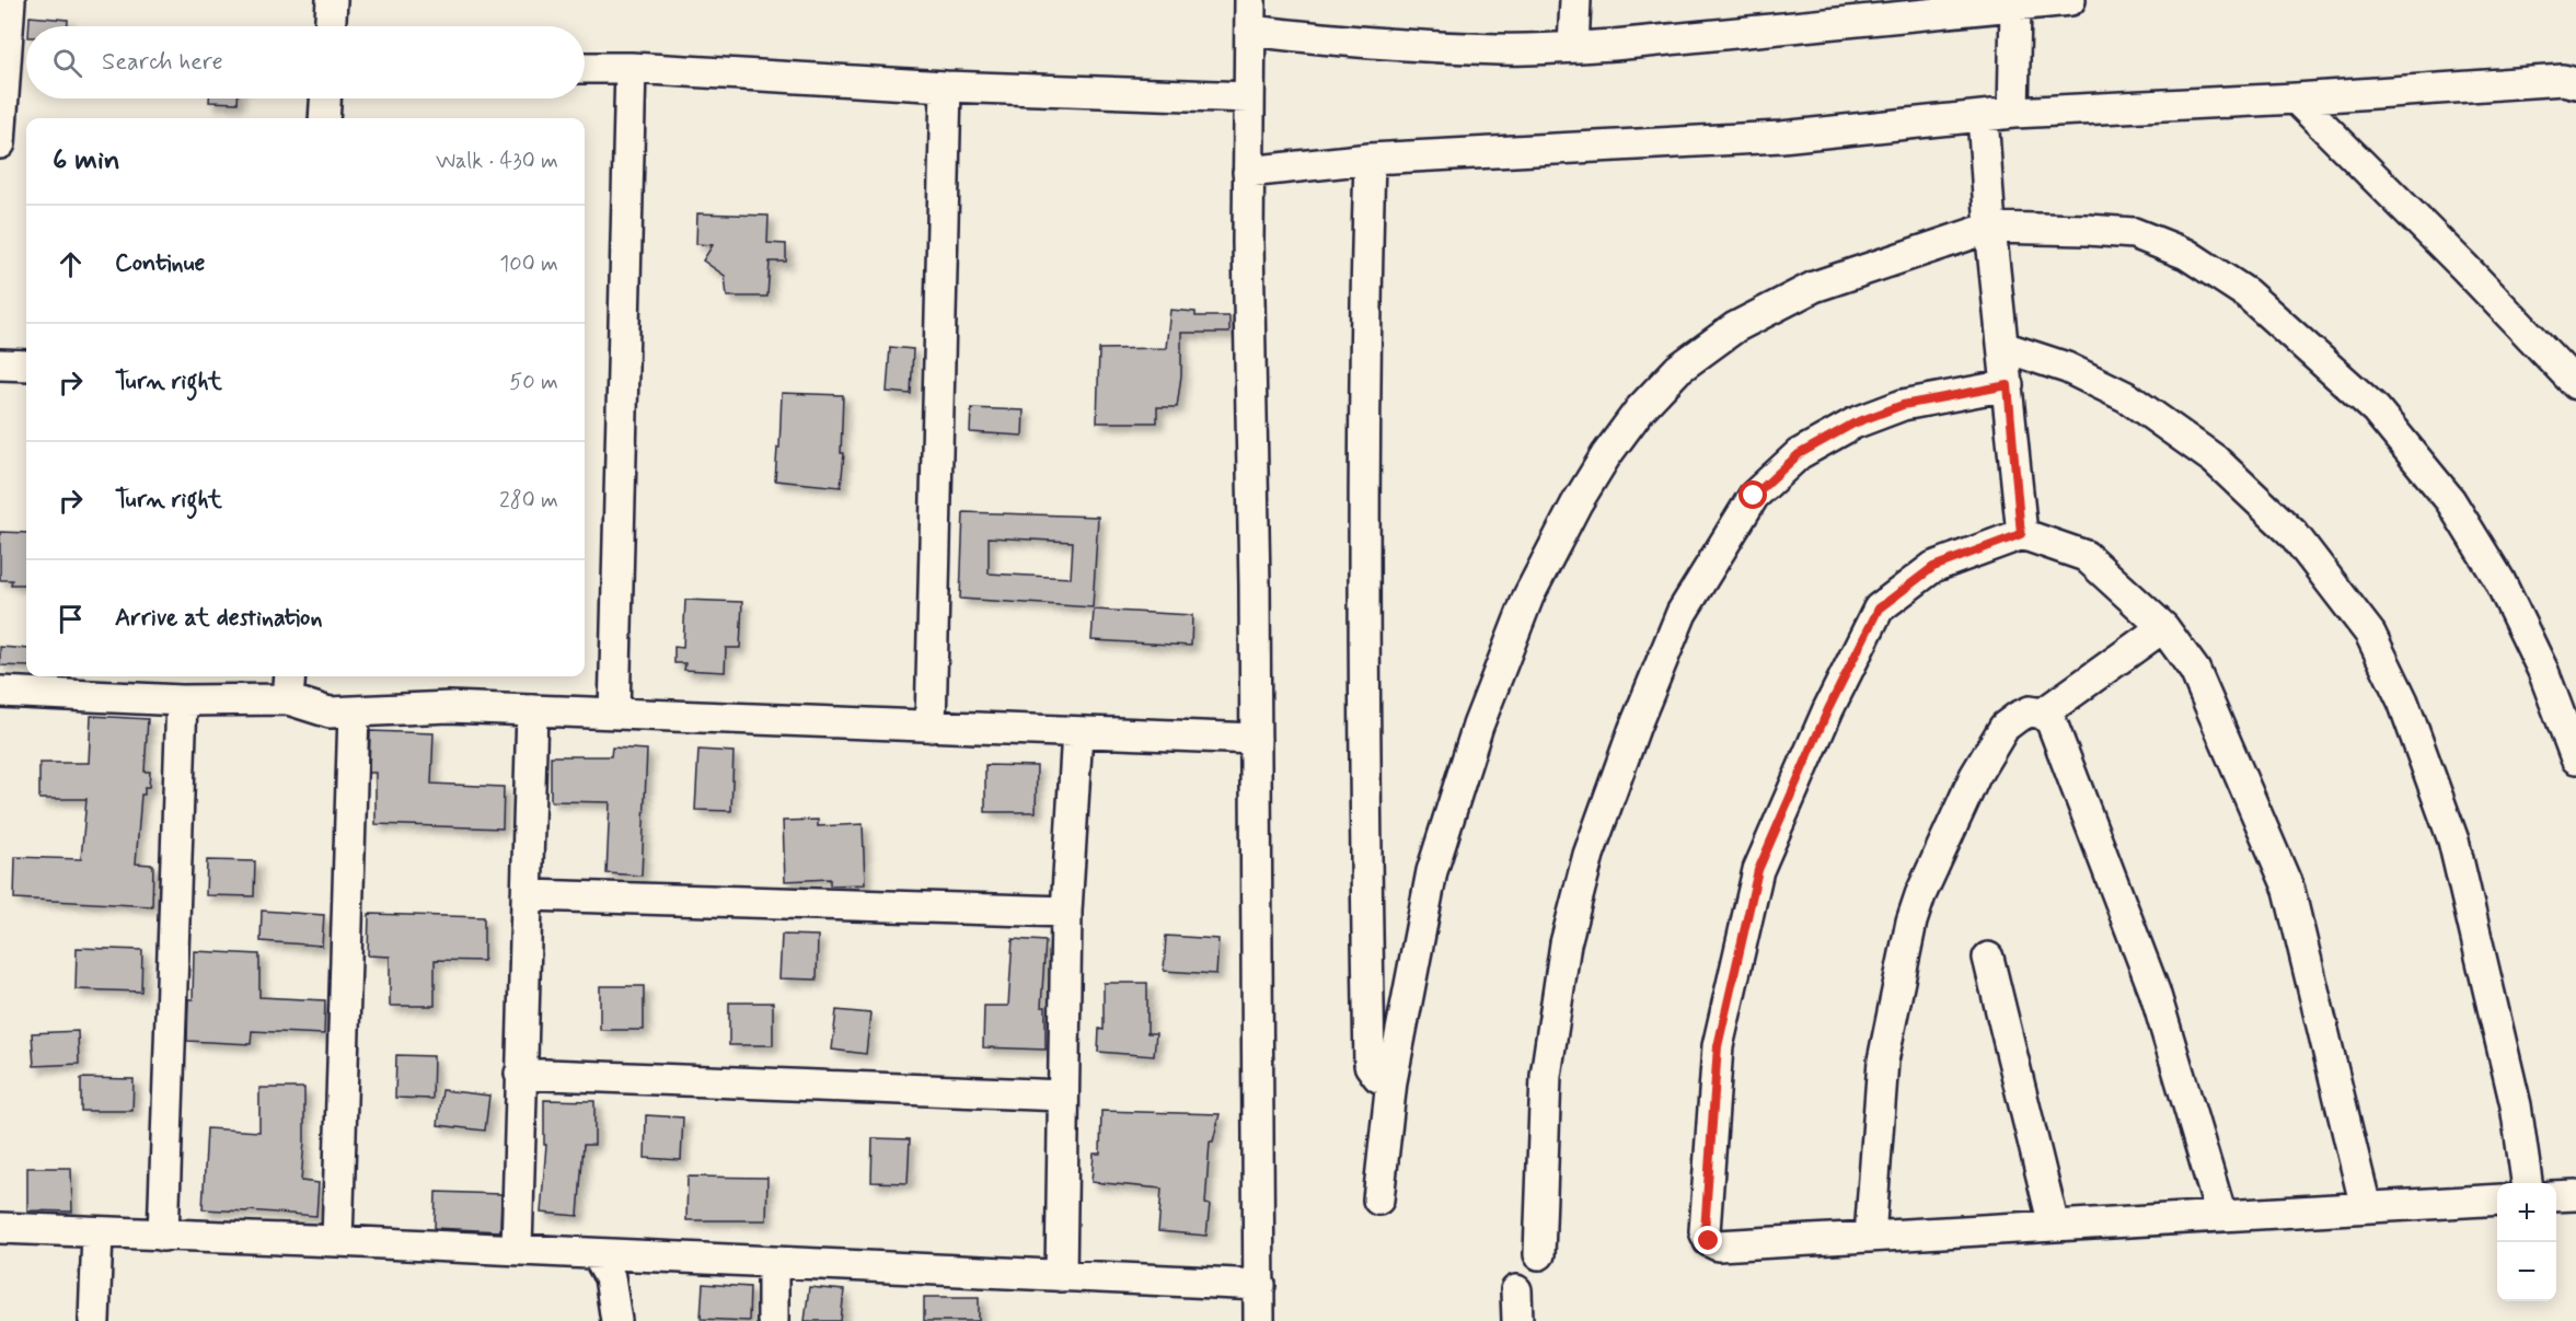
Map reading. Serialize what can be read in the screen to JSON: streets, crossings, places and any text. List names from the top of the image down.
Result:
{
  "page": {
    "search": "Search here",
    "heading": ["6 min", "Walk · 430 m"],
    "list": [
      ["Continue", "100 m"],
      ["Turn right", "50 m"],
      ["Turn right", "280 m"],
      "Arrive at destination"
    ],
    "map_buttons": ["+", "−"]
  }
}
